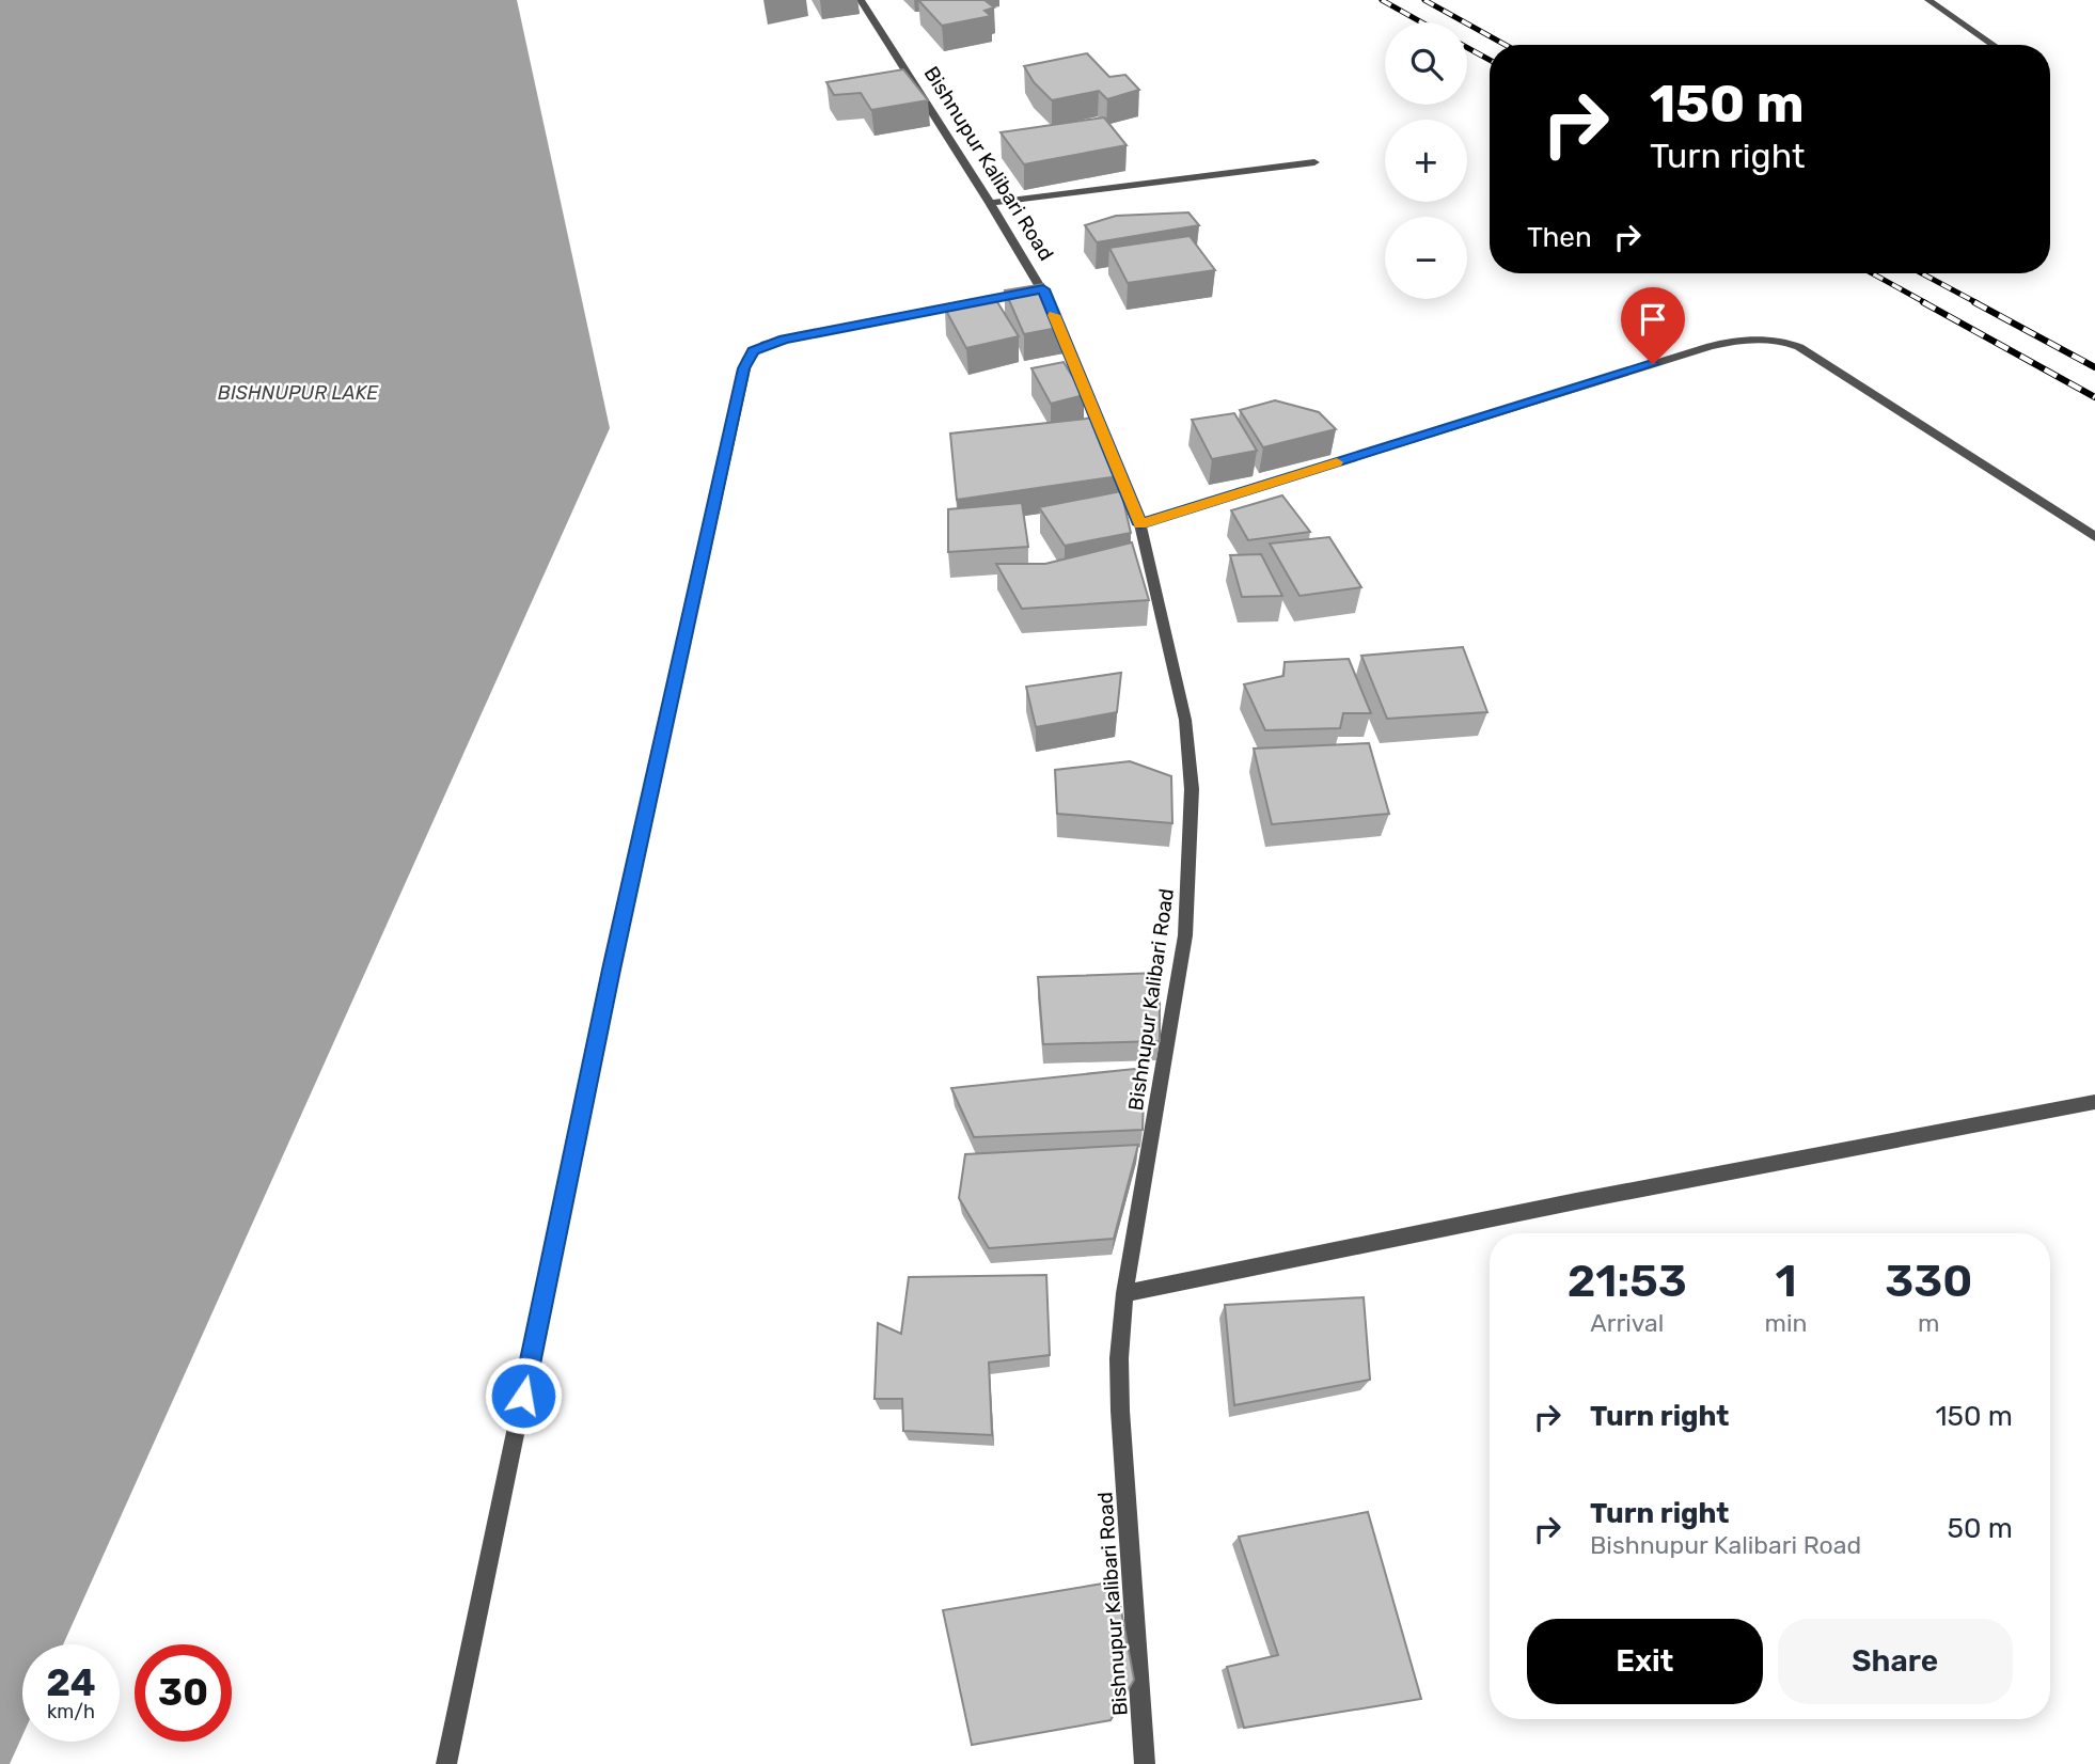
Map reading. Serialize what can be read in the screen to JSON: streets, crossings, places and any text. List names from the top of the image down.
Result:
{
  "streets": {
    "street": ["Bishnupur Kalibari Road"]
  },
  "water": ["BISHNUPUR LAKE"],
  "page": {
    "map_buttons": ["+", "−"],
    "turn": ["150 m", "Turn right"],
    "then": "Then",
    "eta": [
      "21:53",
      "Arrival",
      "1",
      "min",
      "330",
      "m"
    ],
    "list": [
      {
        "name": "Turn right",
        "value": "150 m"
      },
      {
        "name": "Turn right",
        "note": "Bishnupur Kalibari Road",
        "value": "50 m"
      }
    ],
    "buttons": ["Exit", "Share"],
    "speed": "24 km/h",
    "limit": "30"
  }
}
